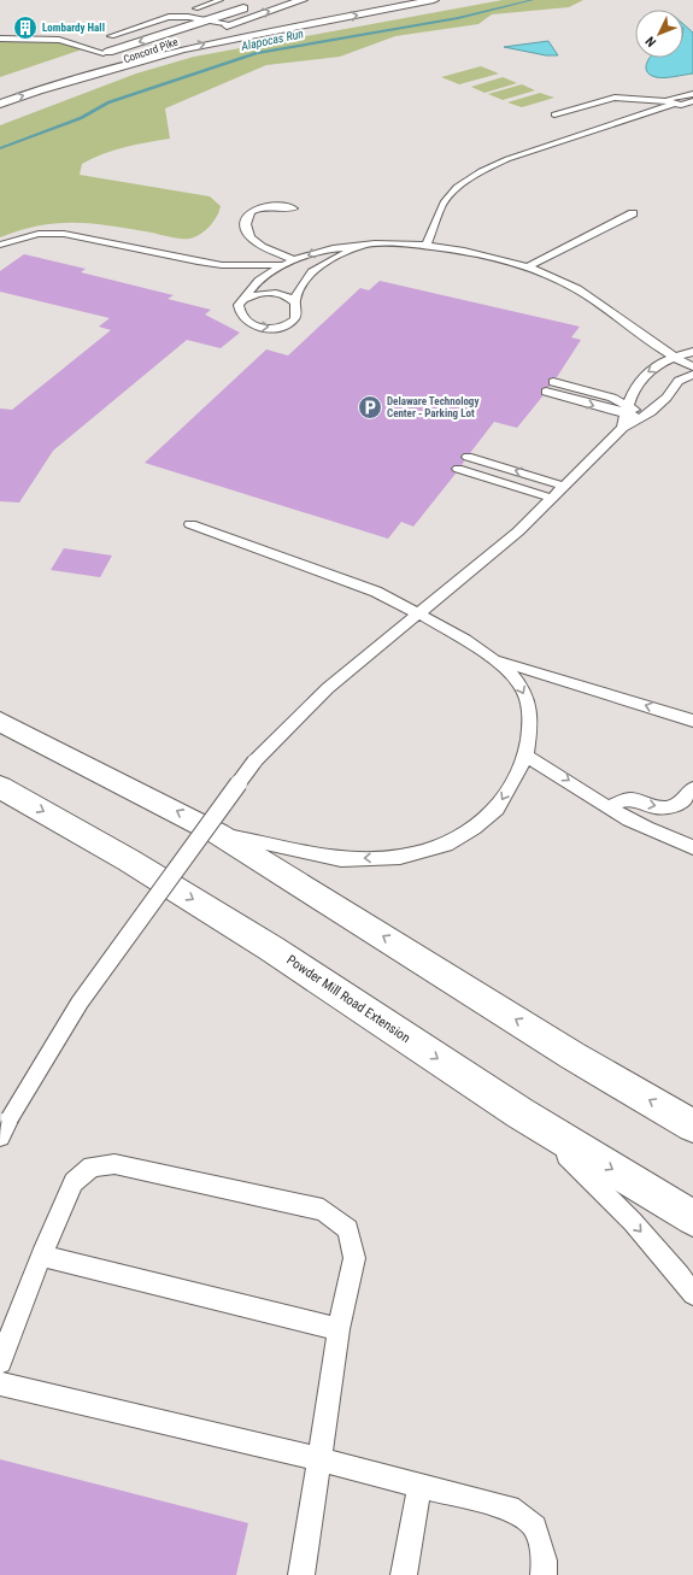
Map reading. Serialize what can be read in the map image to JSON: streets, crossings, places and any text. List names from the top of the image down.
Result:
{
  "streets": {
    "highway": ["Concord Pike", "Powder Mill Road Extension"]
  },
  "water": ["Alapocas Run"],
  "places": {
    "building": ["Lombardy Hall"],
    "parking": ["Delaware Technology Center - Parking Lot"]
  },
  "north": "bottom left"
}
